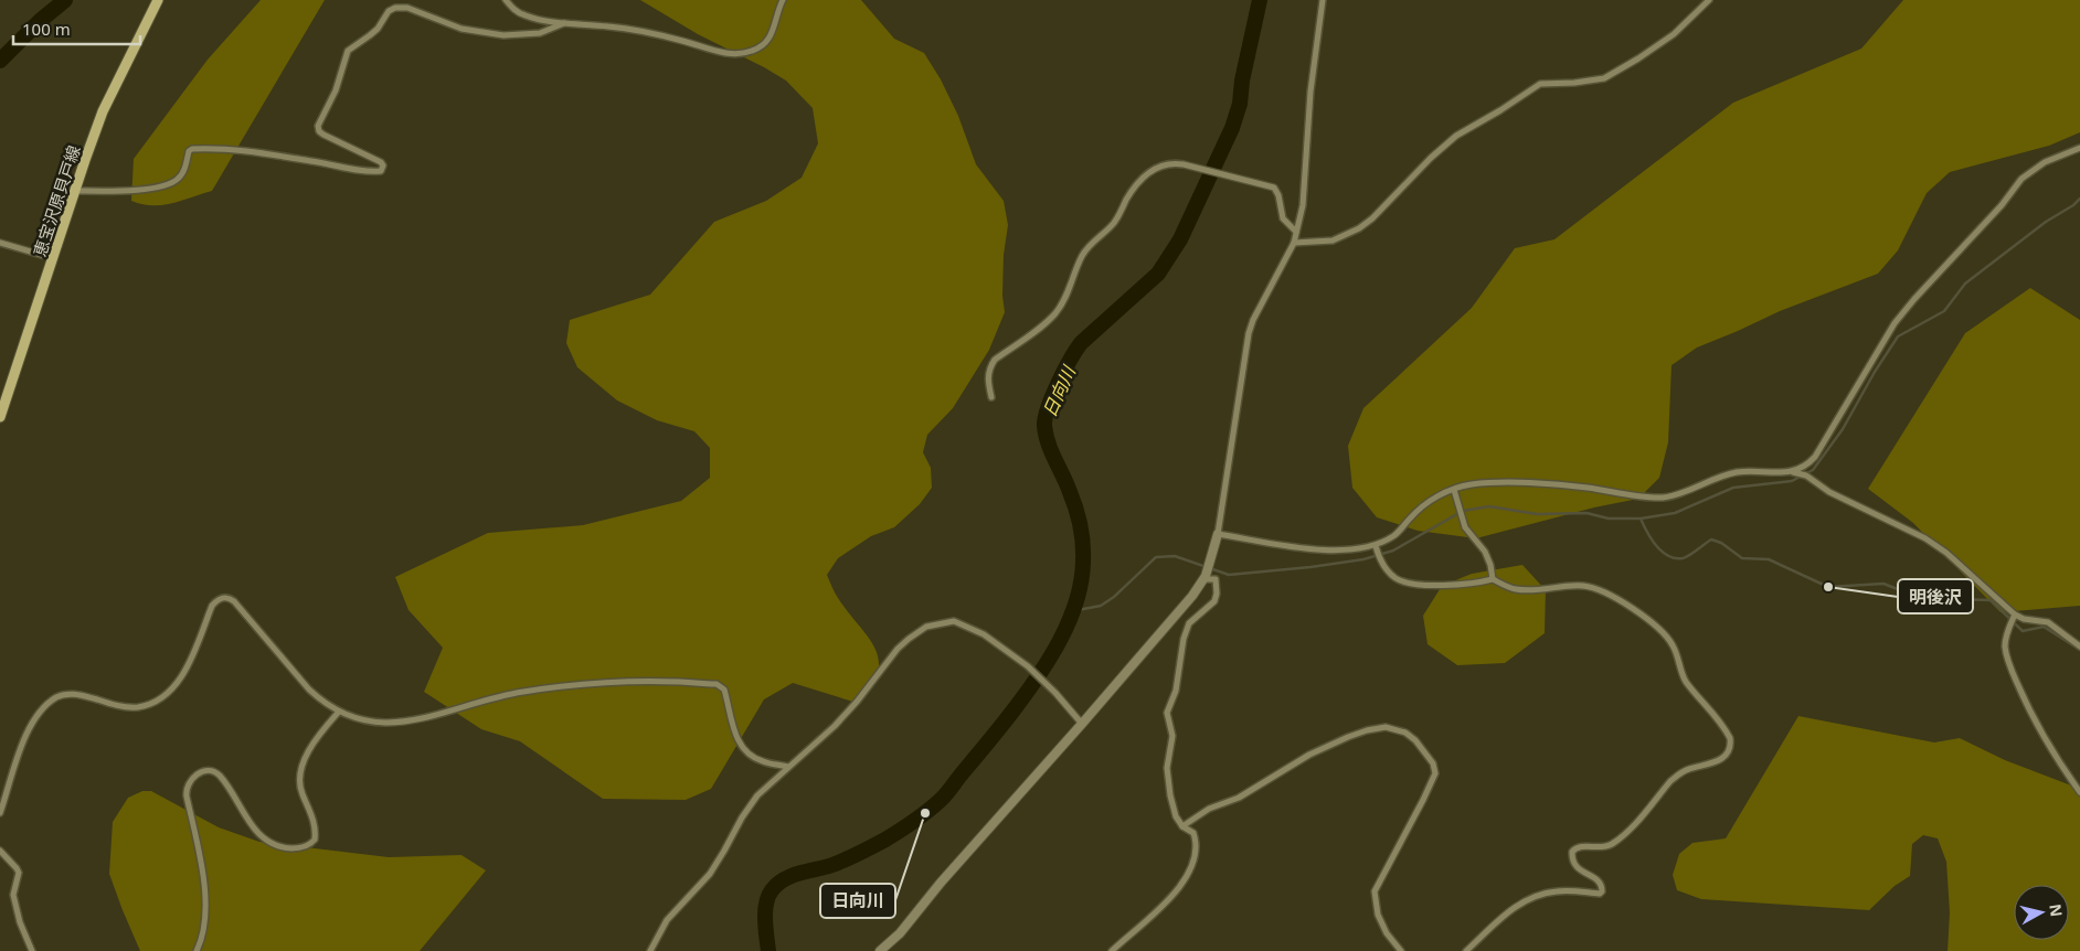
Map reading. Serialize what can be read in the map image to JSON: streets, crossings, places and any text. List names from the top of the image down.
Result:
{
  "streets": {
    "main road": ["恵宝沢原貝戸線"]
  },
  "water": ["日向川"],
  "places": ["明後沢", "日向川"],
  "scale_bar": "100 m",
  "north": "right"
}
